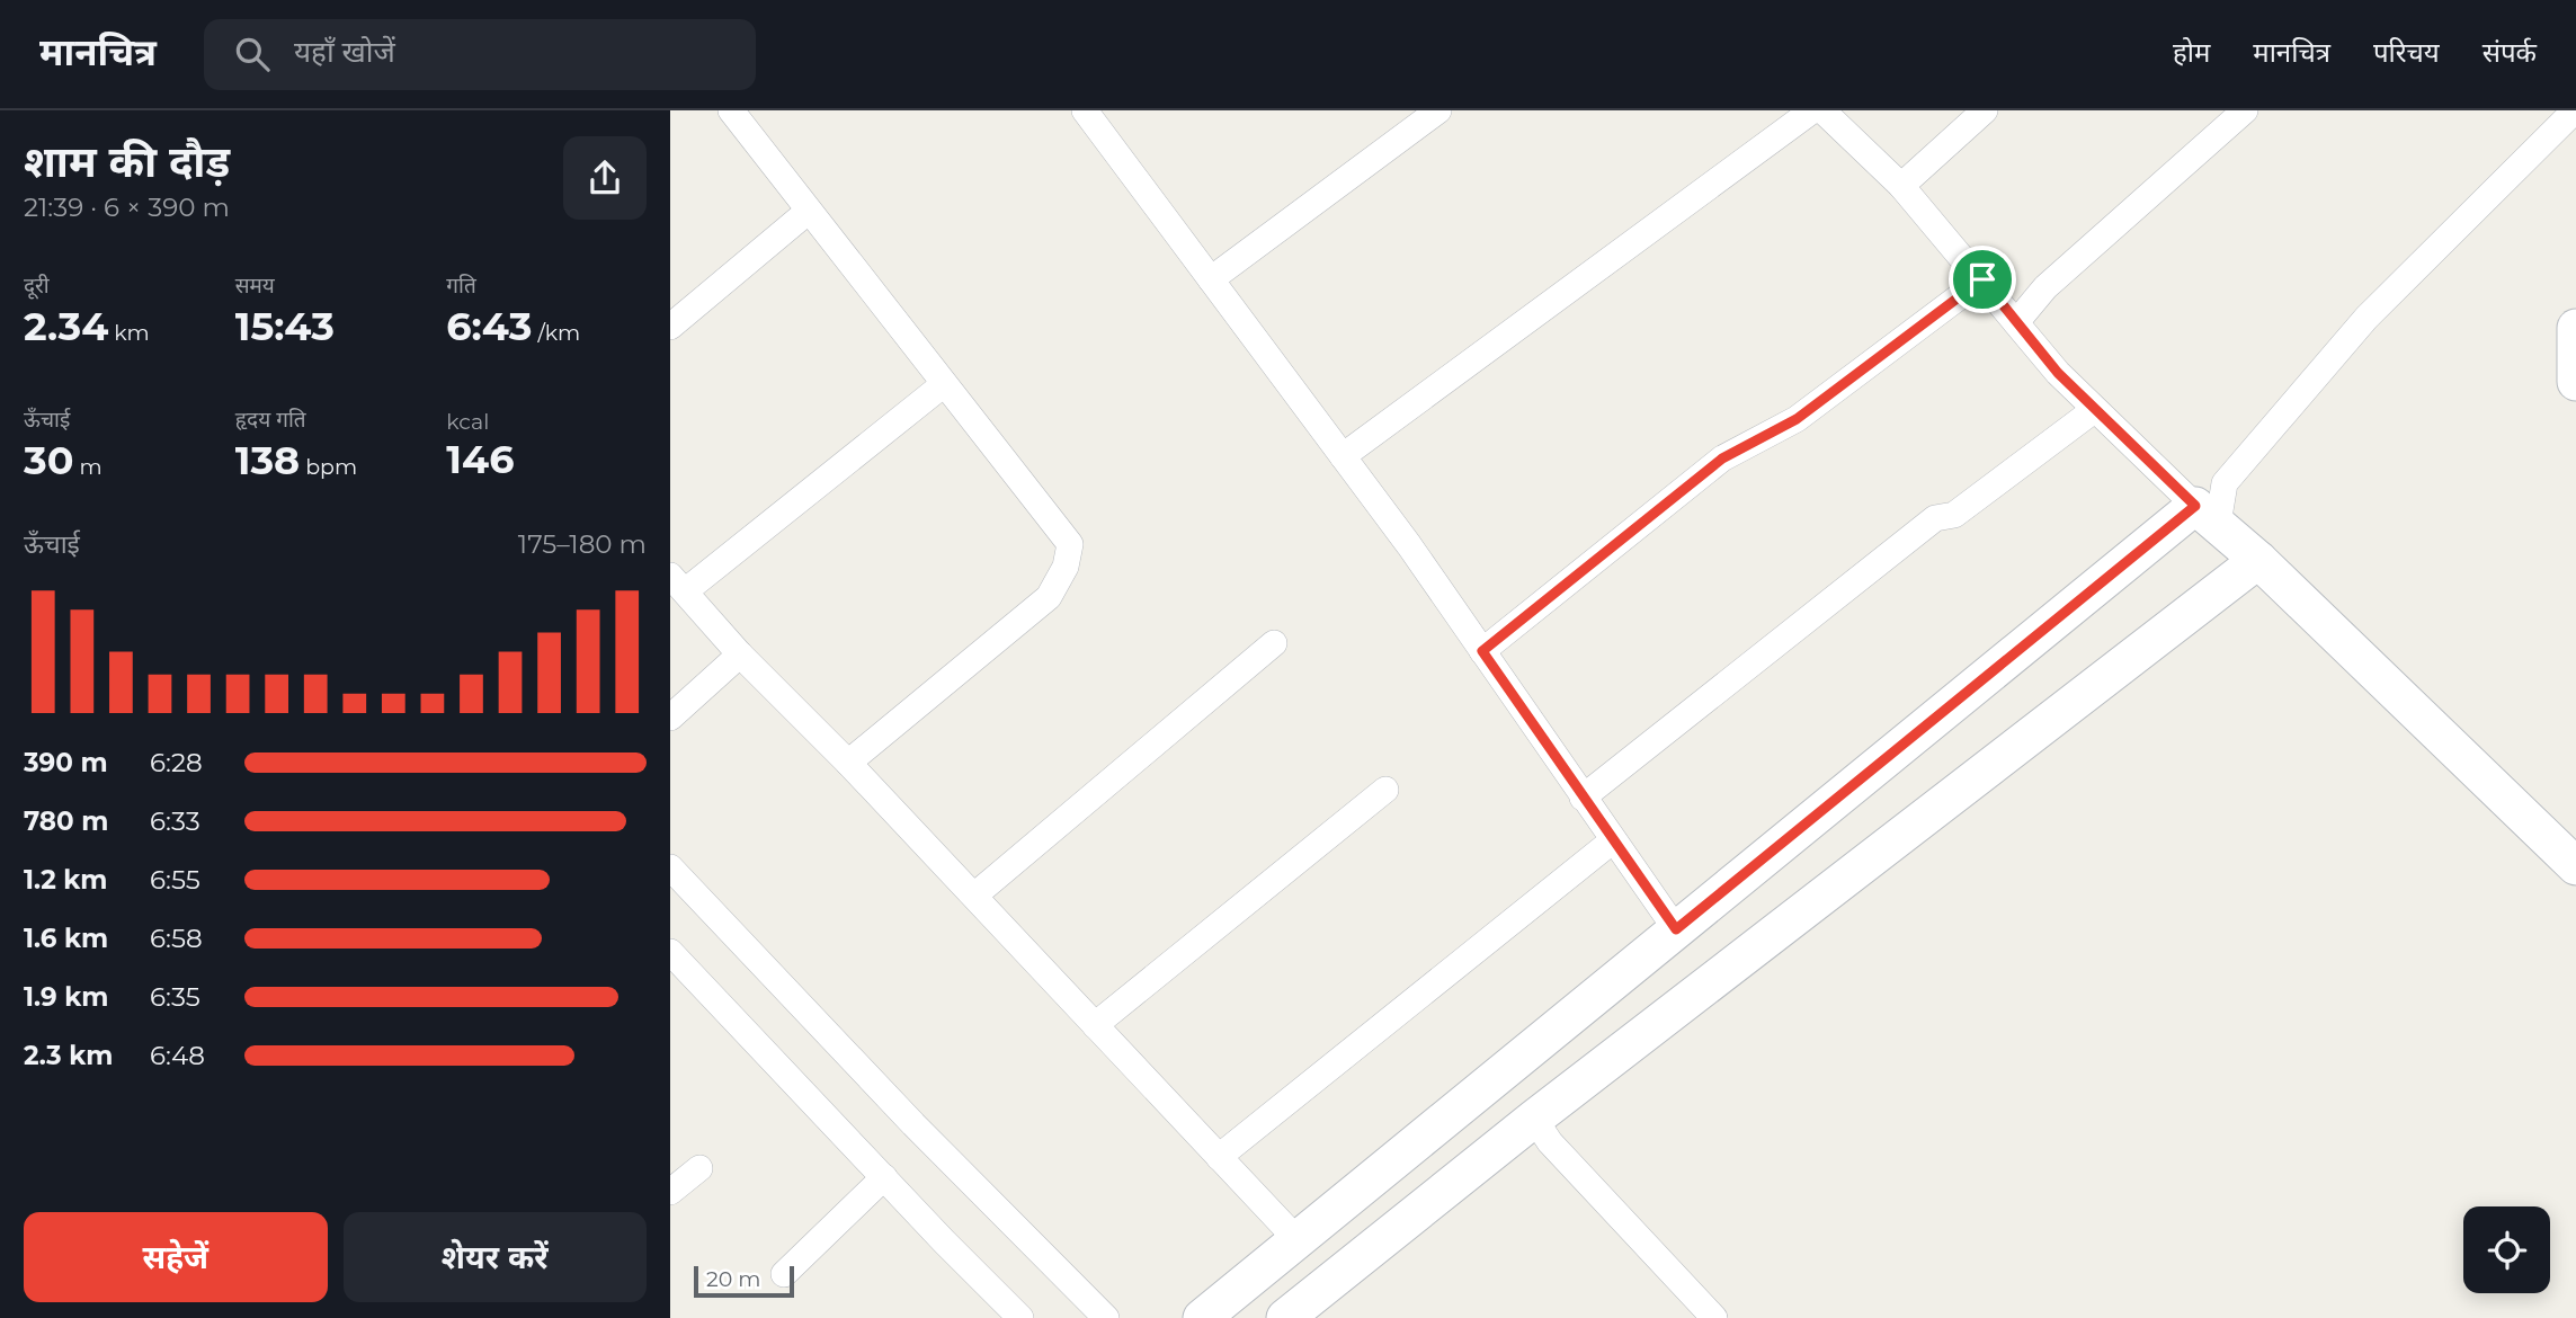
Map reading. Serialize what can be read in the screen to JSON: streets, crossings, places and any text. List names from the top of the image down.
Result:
{
  "scale_bar": "20 m",
  "page": {
    "header": "मानचित्र",
    "search": "यहाँ खोजें",
    "nav": [
      "होम",
      "मानचित्र",
      "परिचय",
      "संपर्क"
    ],
    "heading": ["शाम की दौड़", "21:39 · 6 × 390 m"],
    "stats": [
      ["दूरी", "2.34 km"],
      ["समय", "15:43"],
      ["गति", "6:43 /km"],
      ["ऊँचाई", "30 m"],
      ["हृदय गति", "138 bpm"],
      ["kcal", "146"]
    ],
    "chart": ["ऊँचाई", "175–180 m"],
    "list": [
      {
        "name": "390 m",
        "note": "6:28"
      },
      {
        "name": "780 m",
        "note": "6:33"
      },
      {
        "name": "1.2 km",
        "note": "6:55"
      },
      {
        "name": "1.6 km",
        "note": "6:58"
      },
      {
        "name": "1.9 km",
        "note": "6:35"
      },
      {
        "name": "2.3 km",
        "note": "6:48"
      }
    ],
    "buttons": ["सहेजें", "शेयर करें"],
    "scale": "20 m"
  }
}
